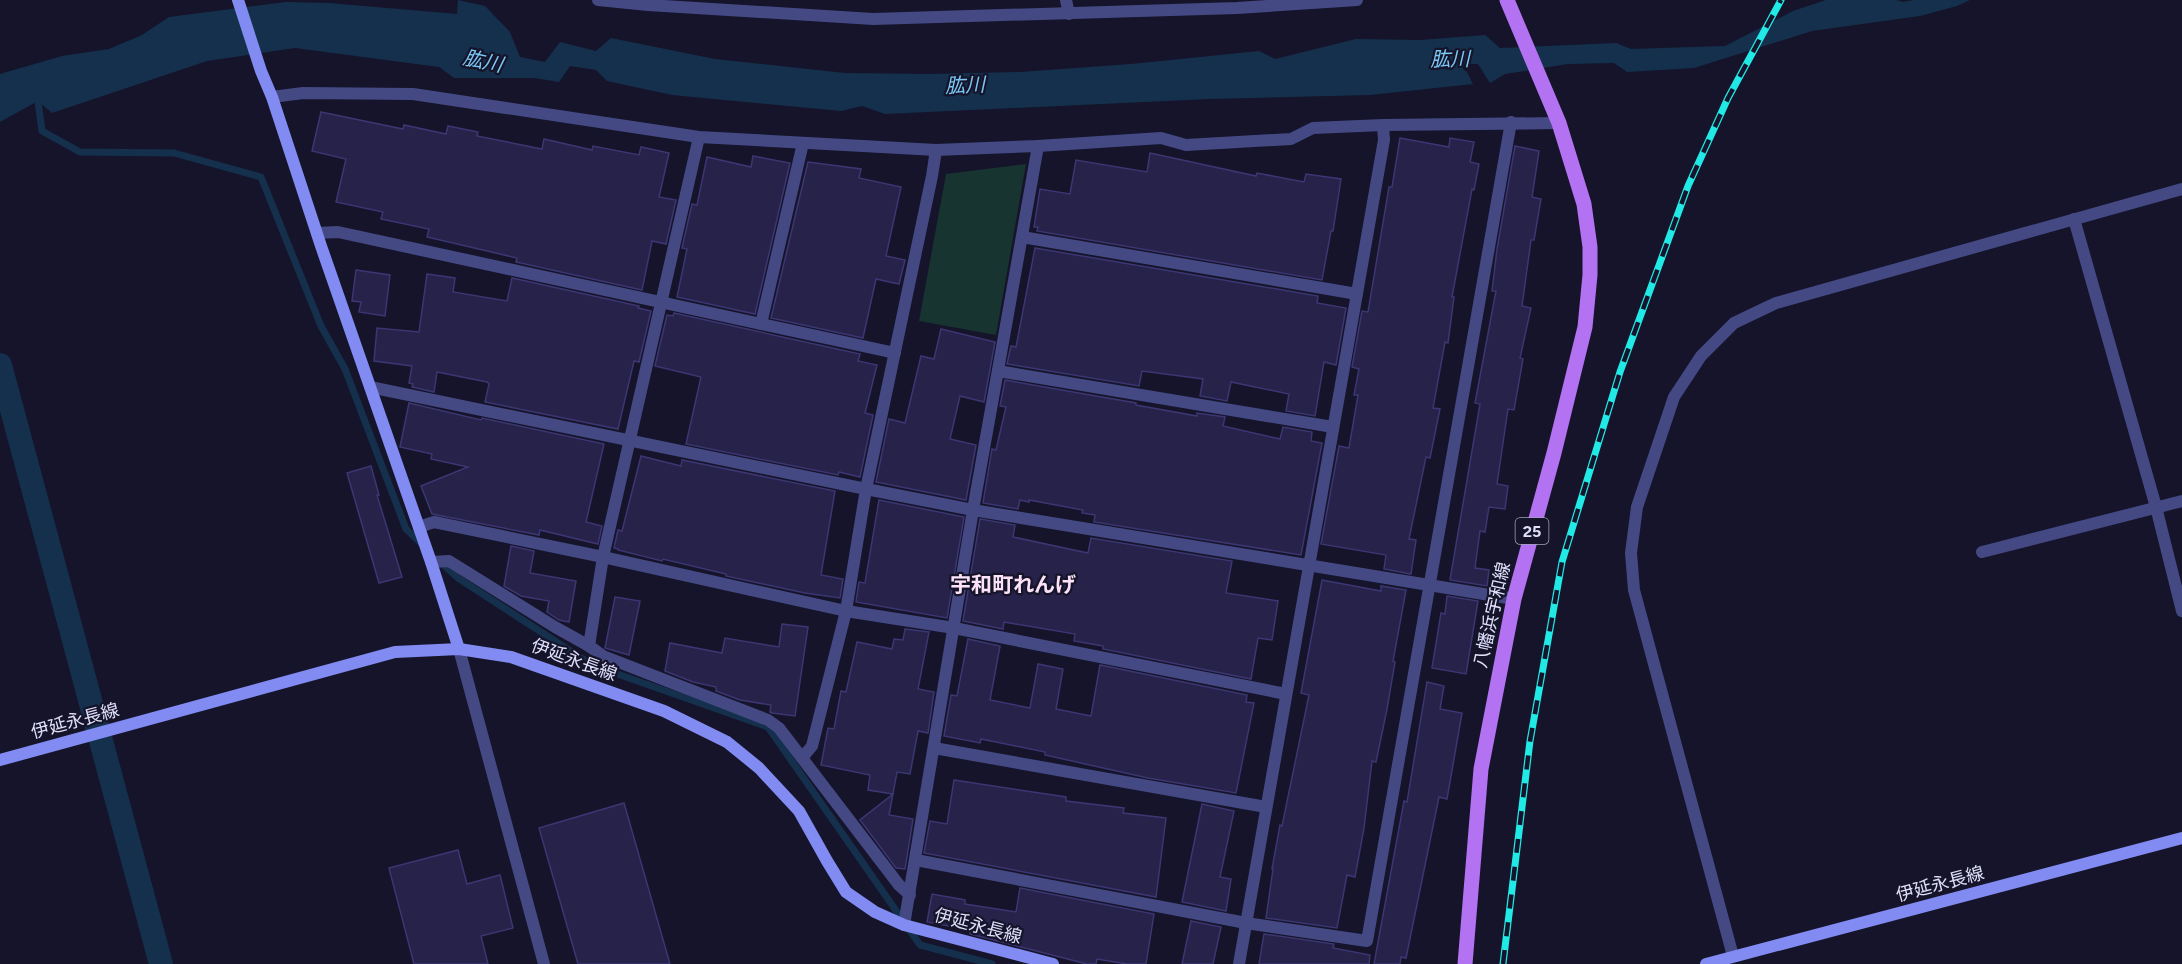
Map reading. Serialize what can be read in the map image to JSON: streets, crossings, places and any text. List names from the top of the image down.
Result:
{
  "streets": {
    "main road": ["25", "八幡浜宇和線", "伊延永長線"]
  },
  "districts": ["宇和町れんげ"],
  "water": ["肱川"]
}
